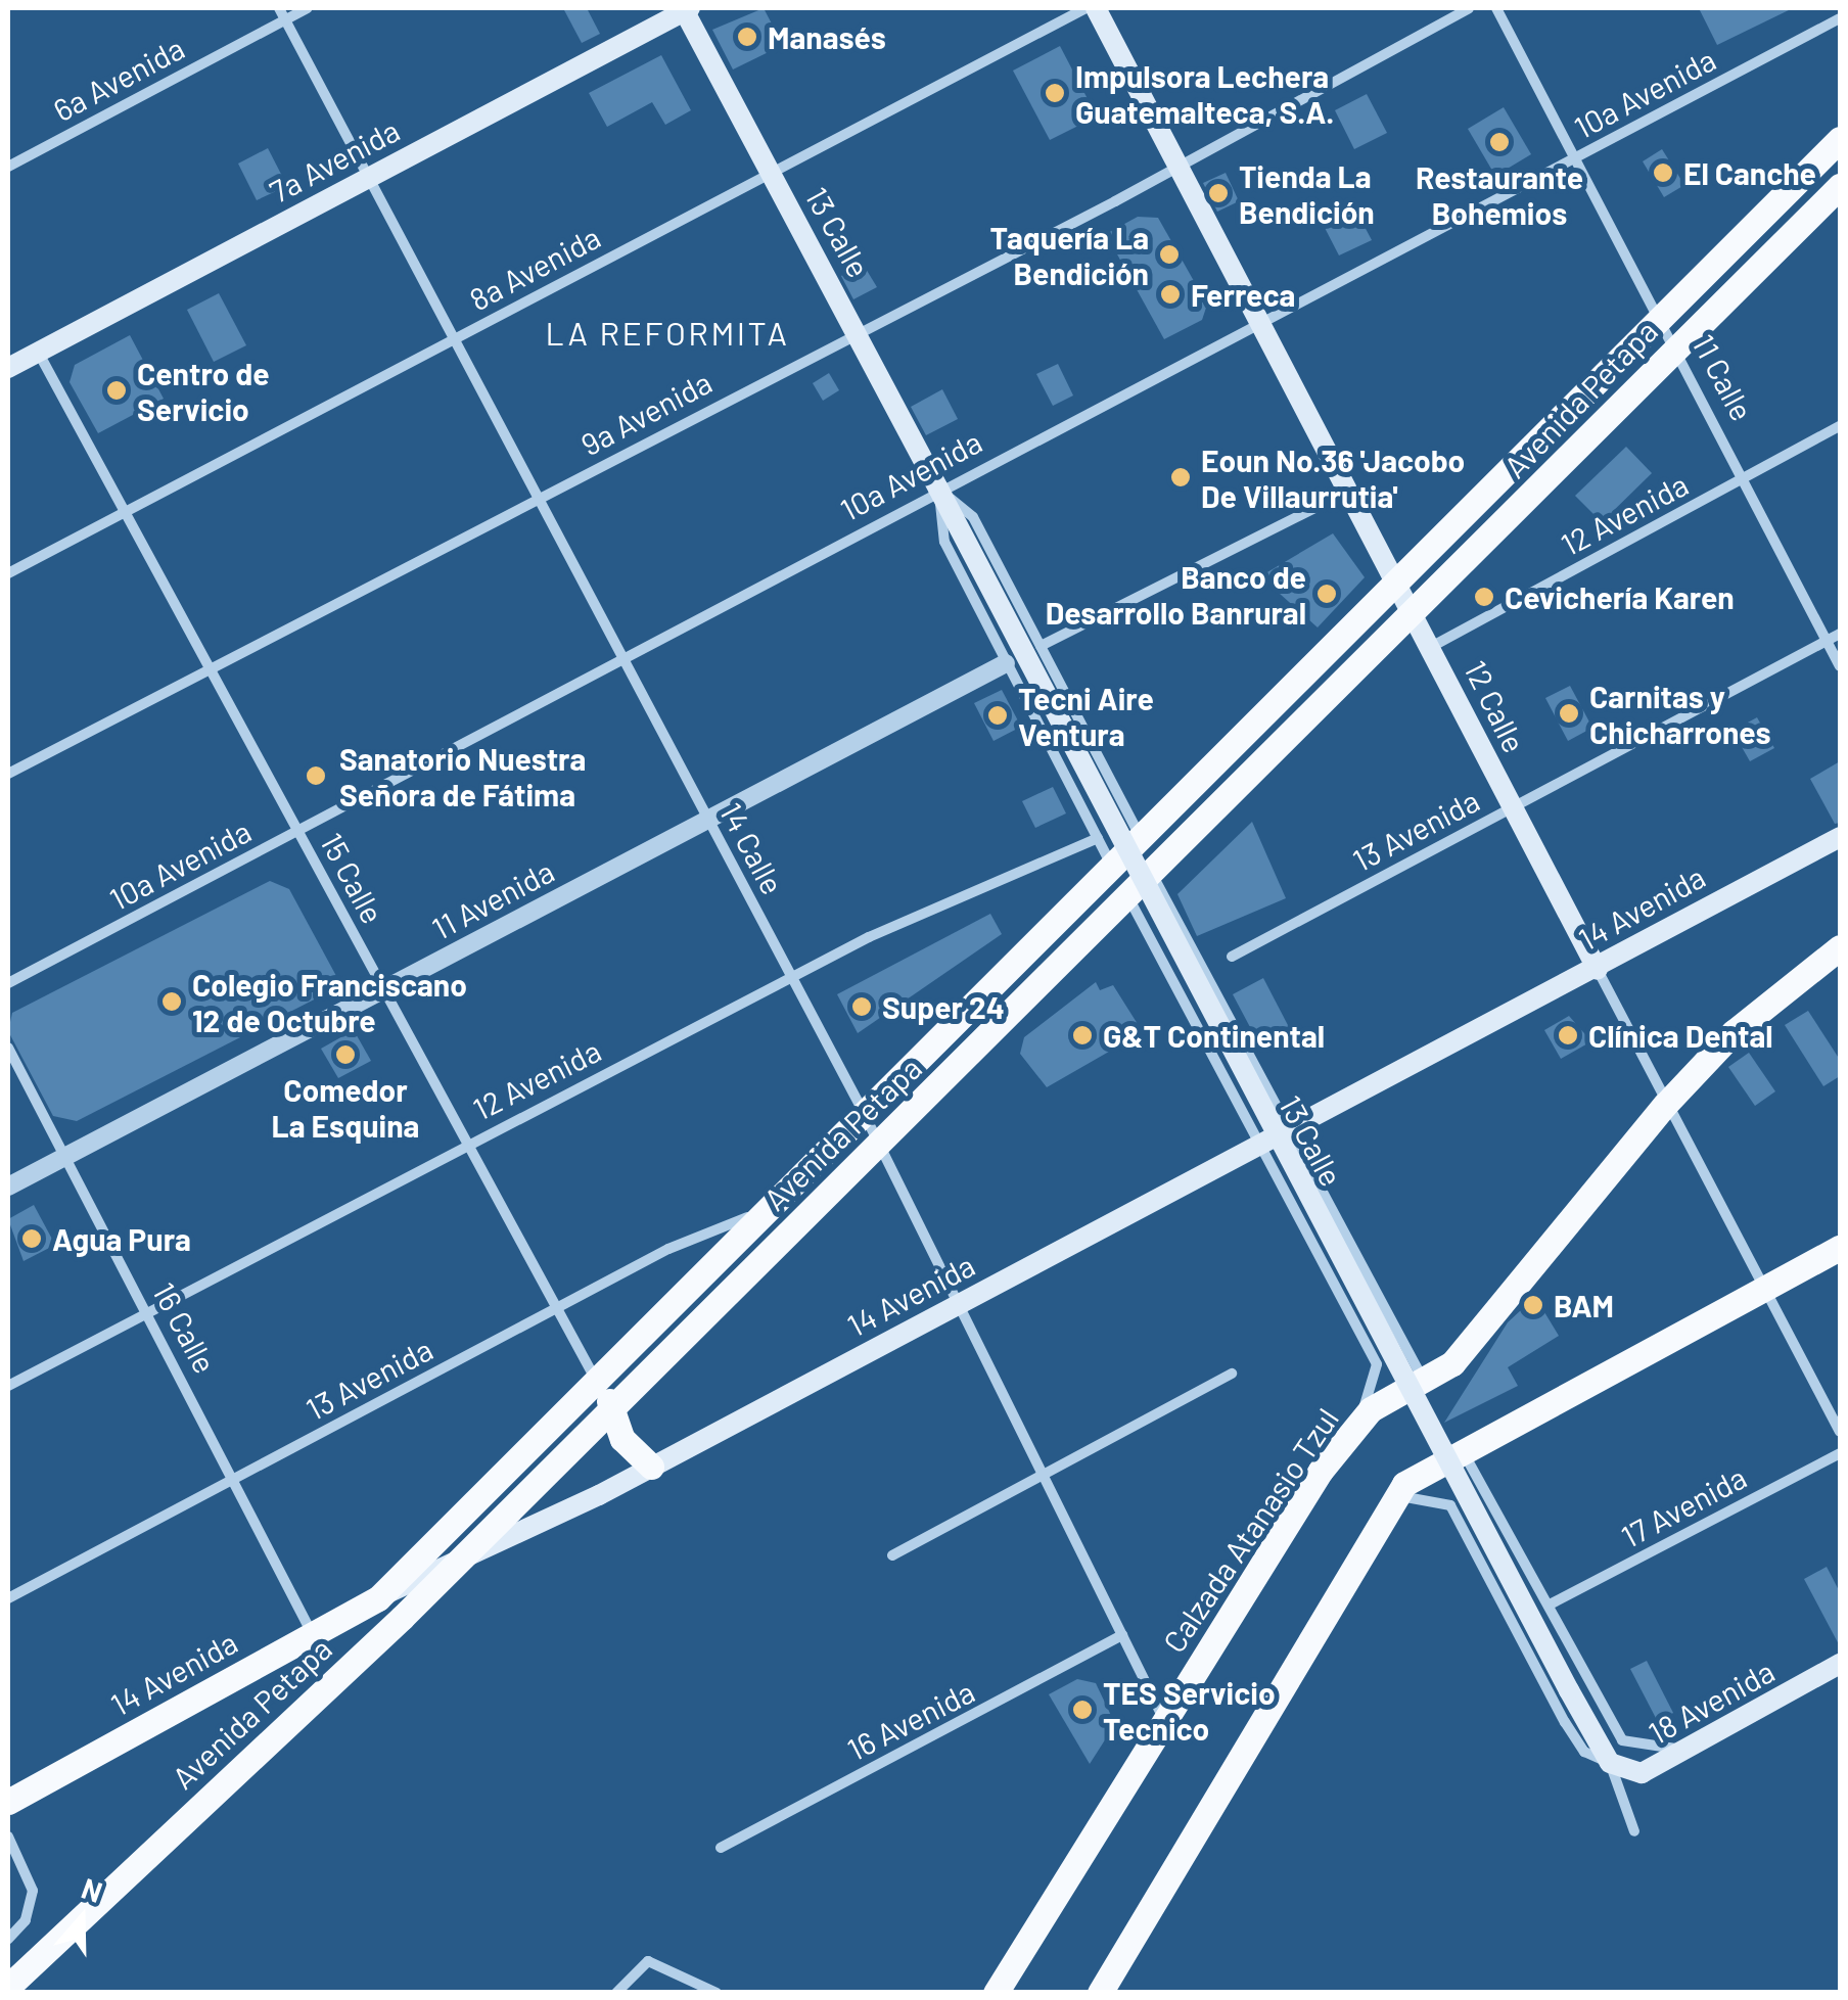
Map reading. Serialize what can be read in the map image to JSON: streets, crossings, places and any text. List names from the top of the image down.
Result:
{
  "streets": {
    "main road": [
      "7a Avenida",
      "13 Calle",
      "Avenida Petapa",
      "12 Calle",
      "14 Avenida",
      "Calzada Atanasio Tzul",
      "18 Avenida"
    ],
    "street": [
      "6a Avenida",
      "10a Avenida",
      "8a Avenida",
      "11 Calle",
      "9a Avenida",
      "12 Avenida",
      "13 Avenida",
      "14 Calle",
      "15 Calle",
      "11 Avenida",
      "16 Calle",
      "17 Avenida",
      "16 Avenida"
    ]
  },
  "crossings": [
    ["6a Avenida", "14 Calle"],
    ["10a Avenida", "13 Calle"],
    ["10a Avenida", "11 Calle"],
    ["10a Avenida", "12 Calle"],
    ["10a Avenida", "14 Calle"],
    ["10a Avenida", "15 Calle"],
    ["7a Avenida", "13 Calle"],
    ["7a Avenida", "14 Calle"],
    ["7a Avenida", "15 Calle"],
    ["13 Calle", "8a Avenida"],
    ["13 Calle", "Avenida Petapa"],
    ["13 Calle", "9a Avenida"],
    ["13 Calle", "12 Avenida"],
    ["13 Calle", "11 Avenida"],
    ["13 Calle", "14 Avenida"],
    ["13 Calle", "Calzada Atanasio Tzul"],
    ["13 Calle", "18 Avenida"],
    ["8a Avenida", "14 Calle"],
    ["8a Avenida", "15 Calle"],
    ["11 Calle", "Avenida Petapa"],
    ["11 Calle", "12 Avenida"],
    ["11 Calle", "13 Avenida"],
    ["Avenida Petapa", "12 Calle"],
    ["Avenida Petapa", "13 Avenida"],
    ["Avenida Petapa", "14 Calle"],
    ["Avenida Petapa", "15 Calle"],
    ["Avenida Petapa", "14 Avenida"],
    ["9a Avenida", "12 Calle"],
    ["9a Avenida", "14 Calle"],
    ["9a Avenida", "15 Calle"],
    ["12 Avenida", "12 Calle"],
    ["12 Avenida", "14 Calle"],
    ["12 Avenida", "15 Calle"],
    ["12 Avenida", "16 Calle"],
    ["12 Calle", "13 Avenida"],
    ["12 Calle", "14 Avenida"],
    ["12 Calle", "Calzada Atanasio Tzul"],
    ["13 Avenida", "15 Calle"],
    ["13 Avenida", "16 Calle"],
    ["14 Calle", "11 Avenida"],
    ["14 Calle", "14 Avenida"],
    ["14 Calle", "Calzada Atanasio Tzul"],
    ["14 Calle", "16 Avenida"],
    ["15 Calle", "11 Avenida"],
    ["11 Avenida", "16 Calle"],
    ["14 Avenida", "16 Calle"]
  ],
  "districts": ["LA REFORMITA"],
  "places": [
    "Manasés",
    "Impulsora Lechera Guatemalteca, S.A.",
    "Restaurante Bohemios",
    "El Canche",
    "Tienda La Bendición",
    "Taquería La Bendición",
    "Ferreca",
    "Centro de Servicio",
    "Eoun No.36 'Jacobo De Villaurrutia'",
    "Banco de Desarrollo Banrural",
    "Cevichería Karen",
    "Carnitas y Chicharrones",
    "Tecni Aire Ventura",
    "Sanatorio Nuestra Señora de Fátima",
    "Colegio Franciscano 12 de Octubre",
    "Super 24",
    "G&T Continental",
    "Clínica Dental",
    "Comedor La Esquina",
    "Agua Pura",
    "BAM",
    "TES Servicio Tecnico"
  ],
  "north": "top"
}
